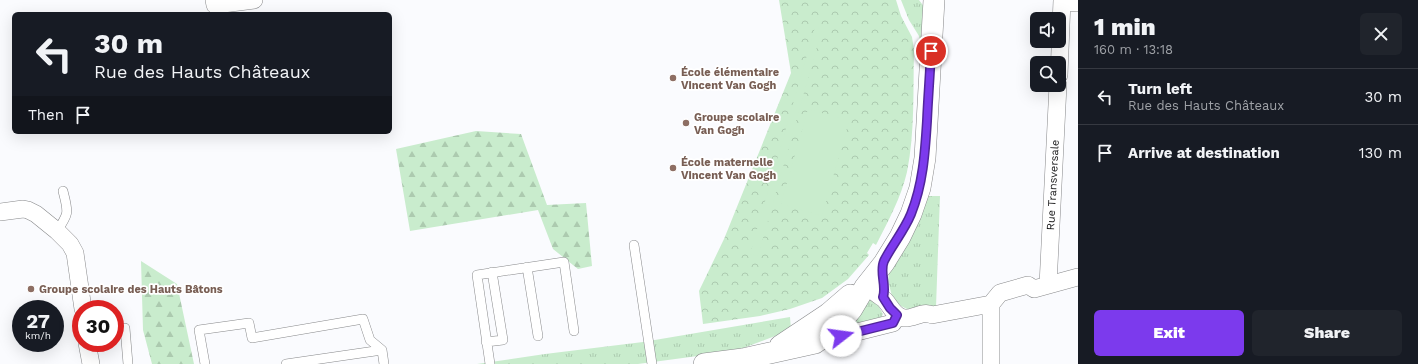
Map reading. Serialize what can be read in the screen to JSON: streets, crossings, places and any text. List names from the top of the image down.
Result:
{
  "streets": {
    "street": ["Rue Transversale"]
  },
  "places": [
    "École élémentaire Vincent Van Gogh",
    "Groupe scolaire Van Gogh",
    "École maternelle Vincent Van Gogh",
    "Groupe scolaire des Hauts Bâtons"
  ],
  "page": {
    "heading": ["1 min", "160 m · 13:18"],
    "turn": ["30 m", "Rue des Hauts Châteaux"],
    "list": [
      {
        "name": "Turn left",
        "note": "Rue des Hauts Châteaux",
        "value": "30 m"
      },
      {
        "name": "Arrive at destination",
        "value": "130 m"
      }
    ],
    "then": "Then",
    "speed": "27 km/h",
    "limit": "30",
    "buttons": ["Exit", "Share"]
  }
}
